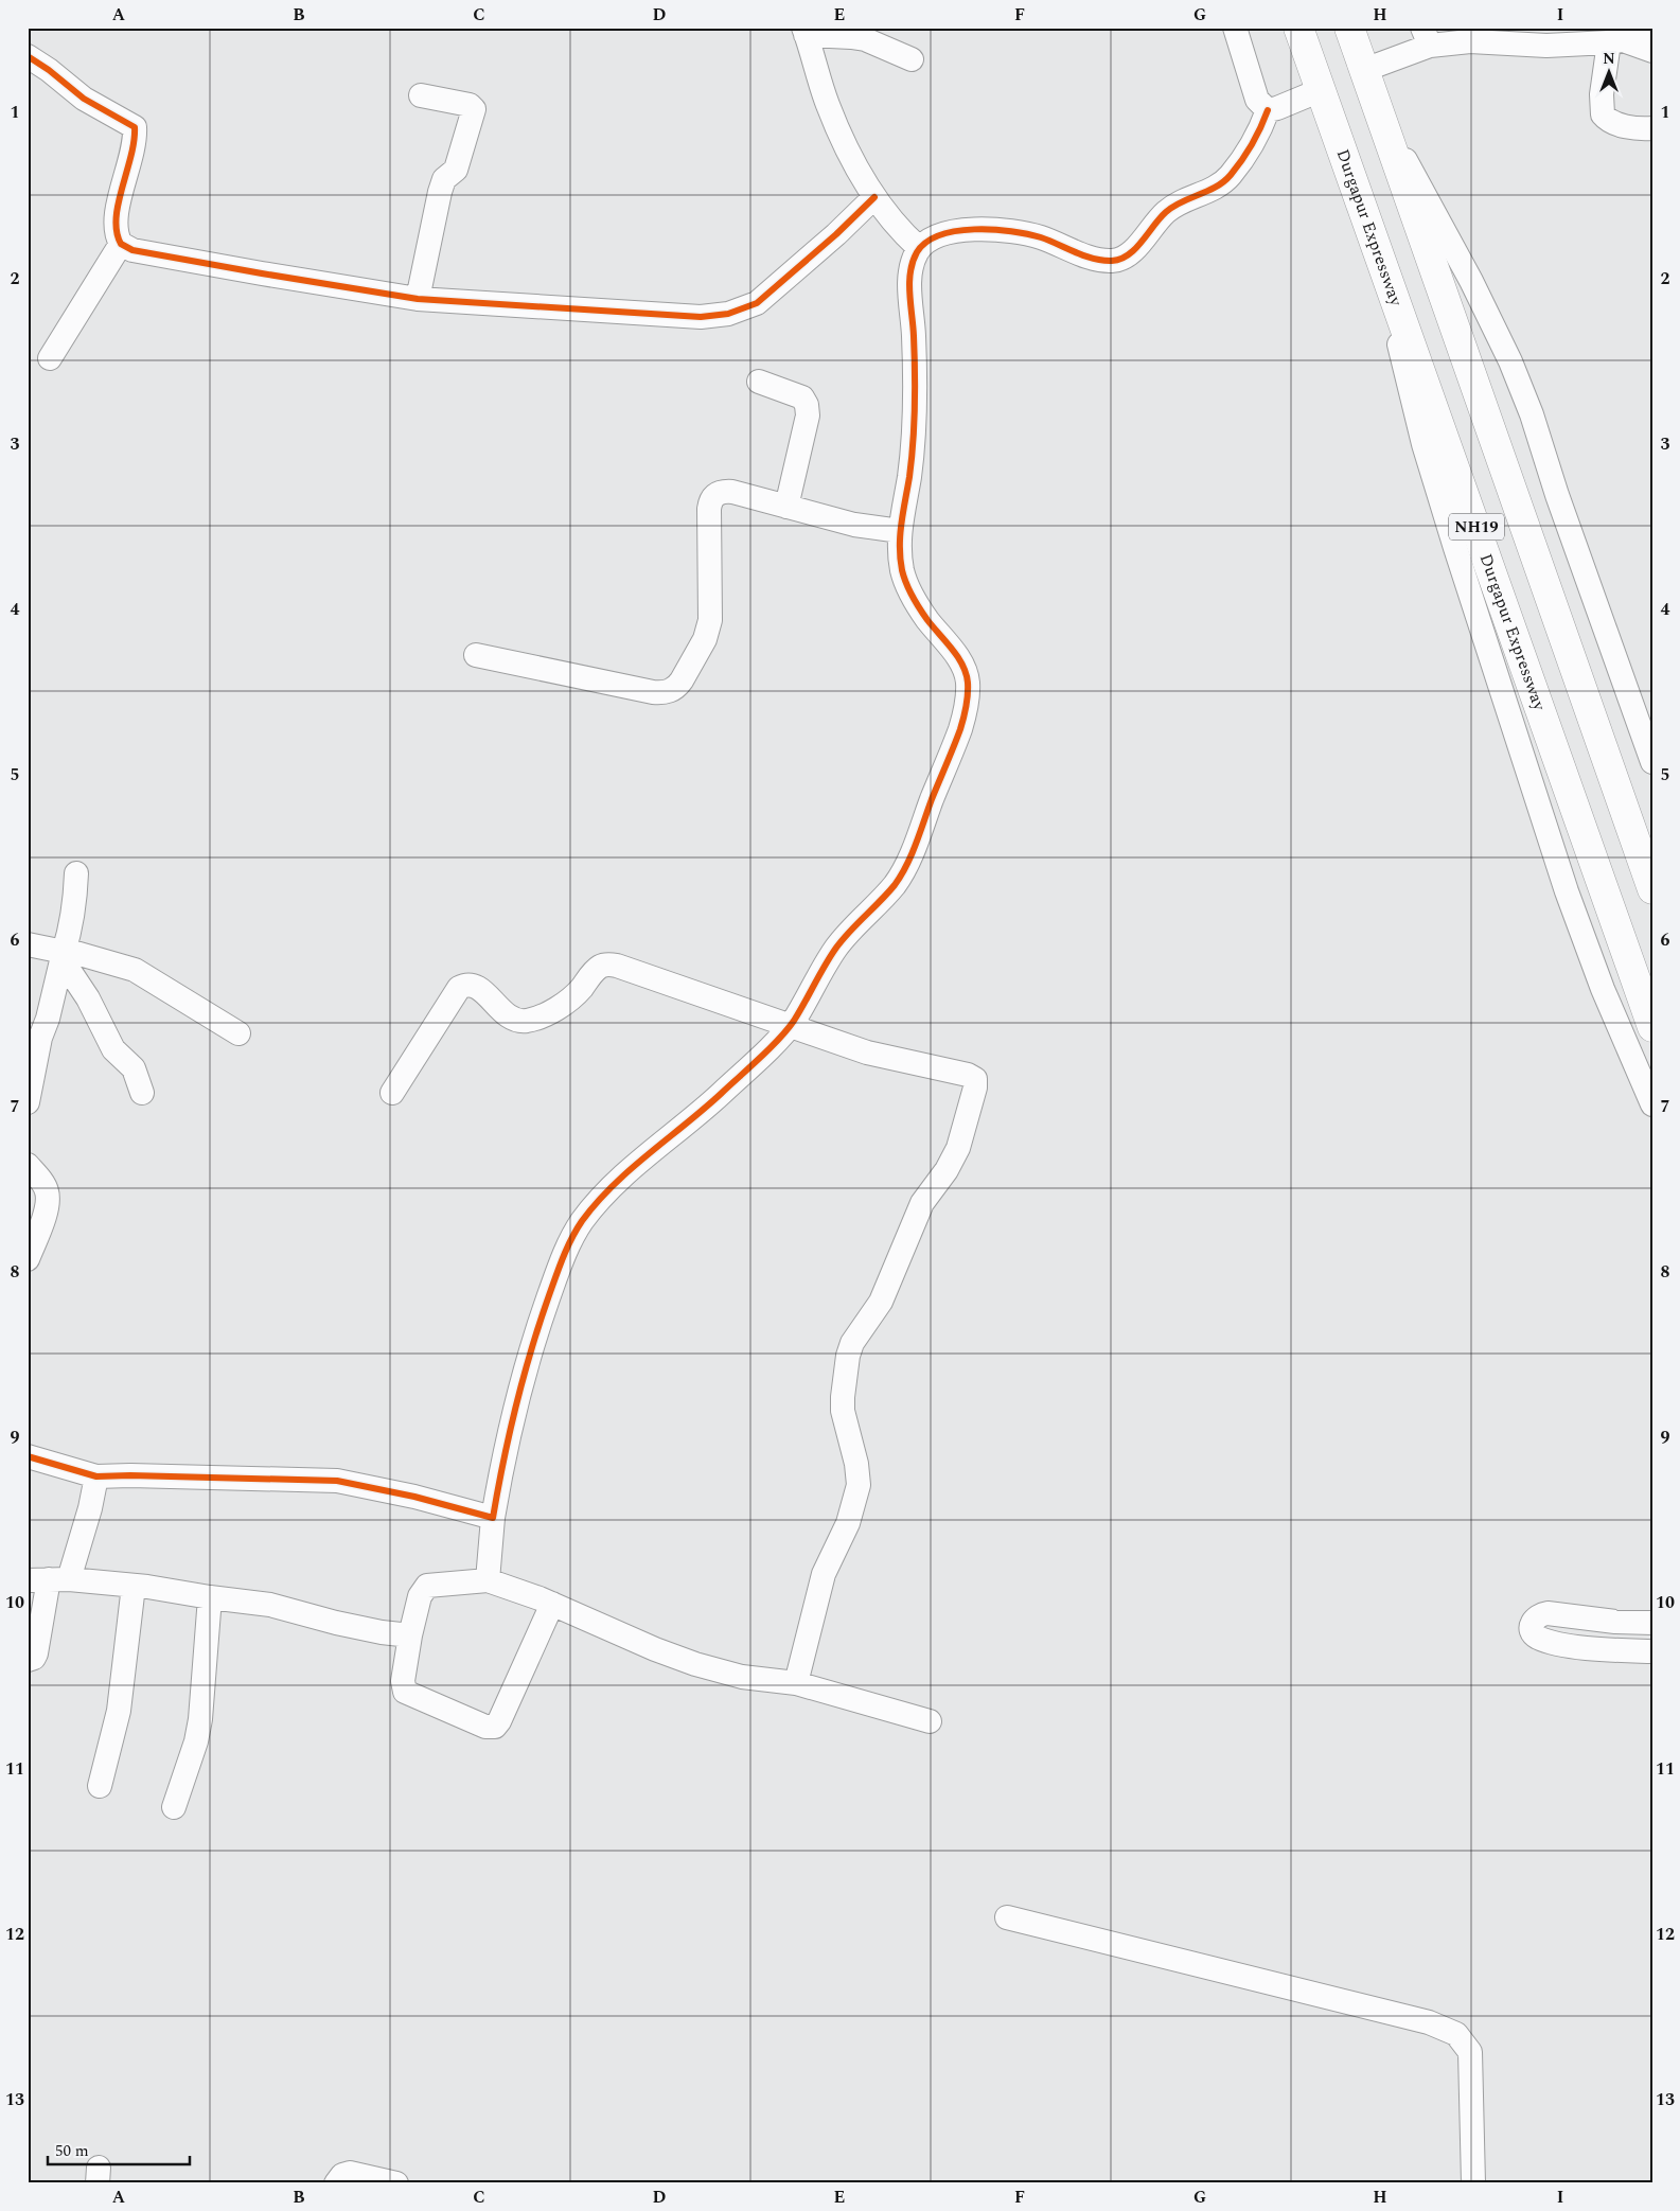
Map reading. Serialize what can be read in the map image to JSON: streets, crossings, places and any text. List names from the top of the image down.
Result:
{
  "streets": {
    "highway": ["Durgapur Expressway", "NH19"]
  },
  "scale_bar": "50 m",
  "north": "top",
  "grid": {
    "columns": [
      "A",
      "B",
      "C",
      "D",
      "E",
      "F",
      "G",
      "H",
      "I"
    ],
    "rows": [
      "1",
      "2",
      "3",
      "4",
      "5",
      "6",
      "7",
      "8",
      "9",
      "10",
      "11",
      "12",
      "13"
    ]
  }
}
